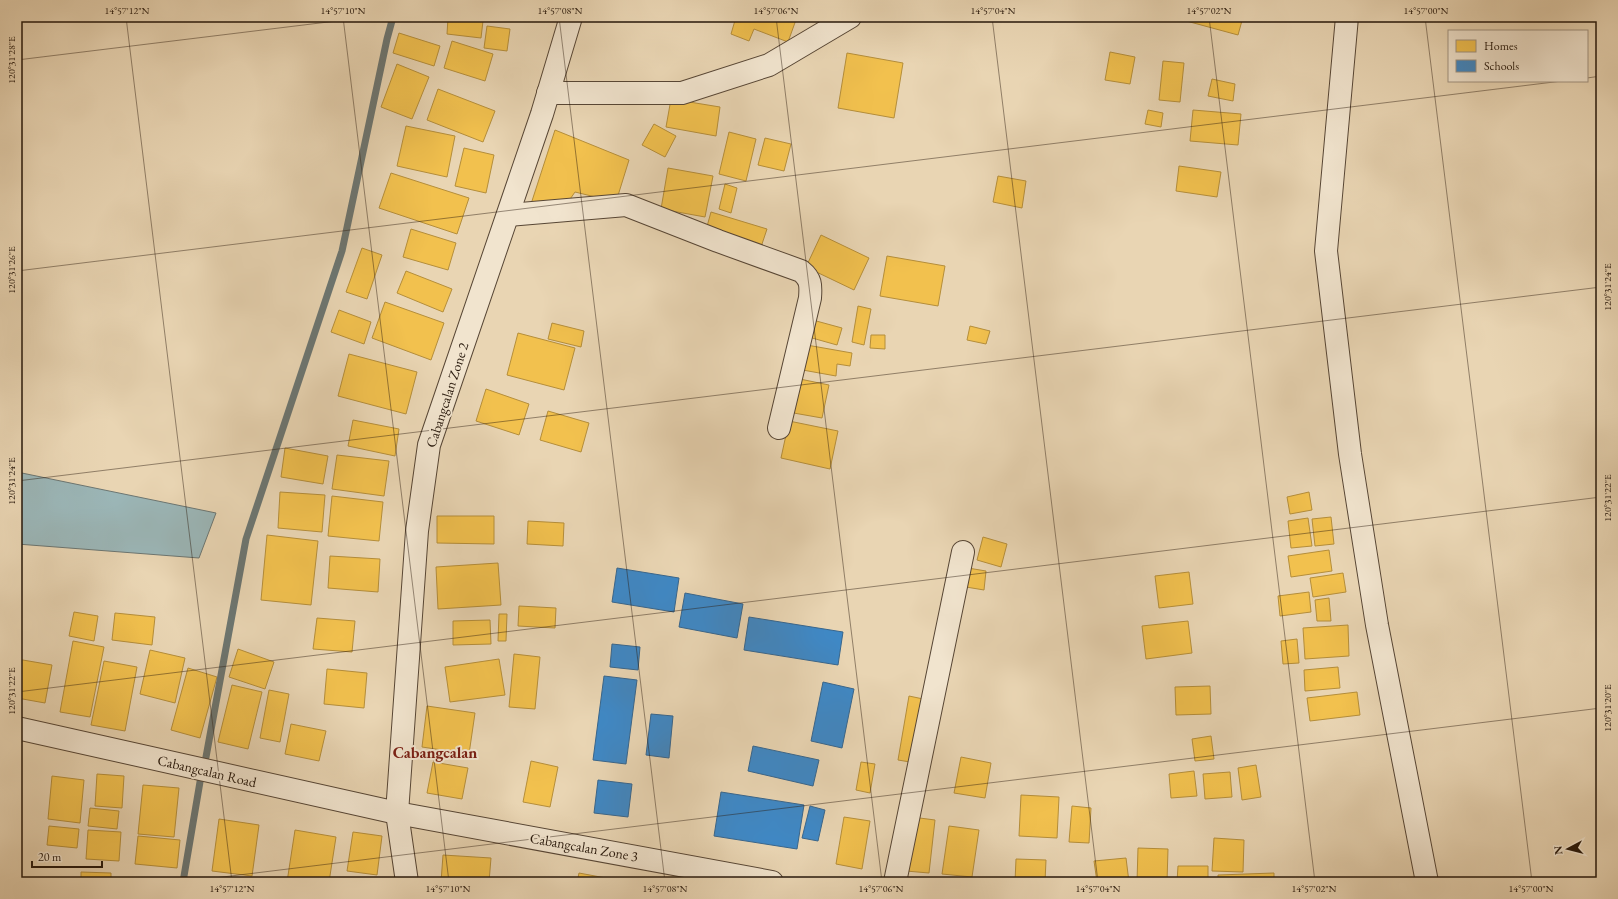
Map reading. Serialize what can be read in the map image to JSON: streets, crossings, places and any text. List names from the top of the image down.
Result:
{
  "streets": {
    "street": ["Cabangcalan Zone 2", "Cabangcalan Road", "Cabangcalan Zone 3"]
  },
  "crossings": [
    ["Cabangcalan Zone 2", "Cabangcalan Road"],
    ["Cabangcalan Zone 2", "Cabangcalan Zone 3"],
    ["Cabangcalan Road", "Cabangcalan Zone 3"]
  ],
  "districts": ["Cabangcalan"],
  "legend": ["Homes", "Schools"],
  "scale_bar": "20 m",
  "north": "left",
  "coordinates": [
    "14°57'12\"N",
    "14°57'10\"N",
    "14°57'08\"N",
    "14°57'06\"N",
    "14°57'04\"N",
    "14°57'02\"N",
    "14°57'00\"N",
    "120°31'28\"E",
    "120°31'26\"E",
    "120°31'24\"E",
    "120°31'22\"E",
    "120°31'20\"E"
  ]
}
